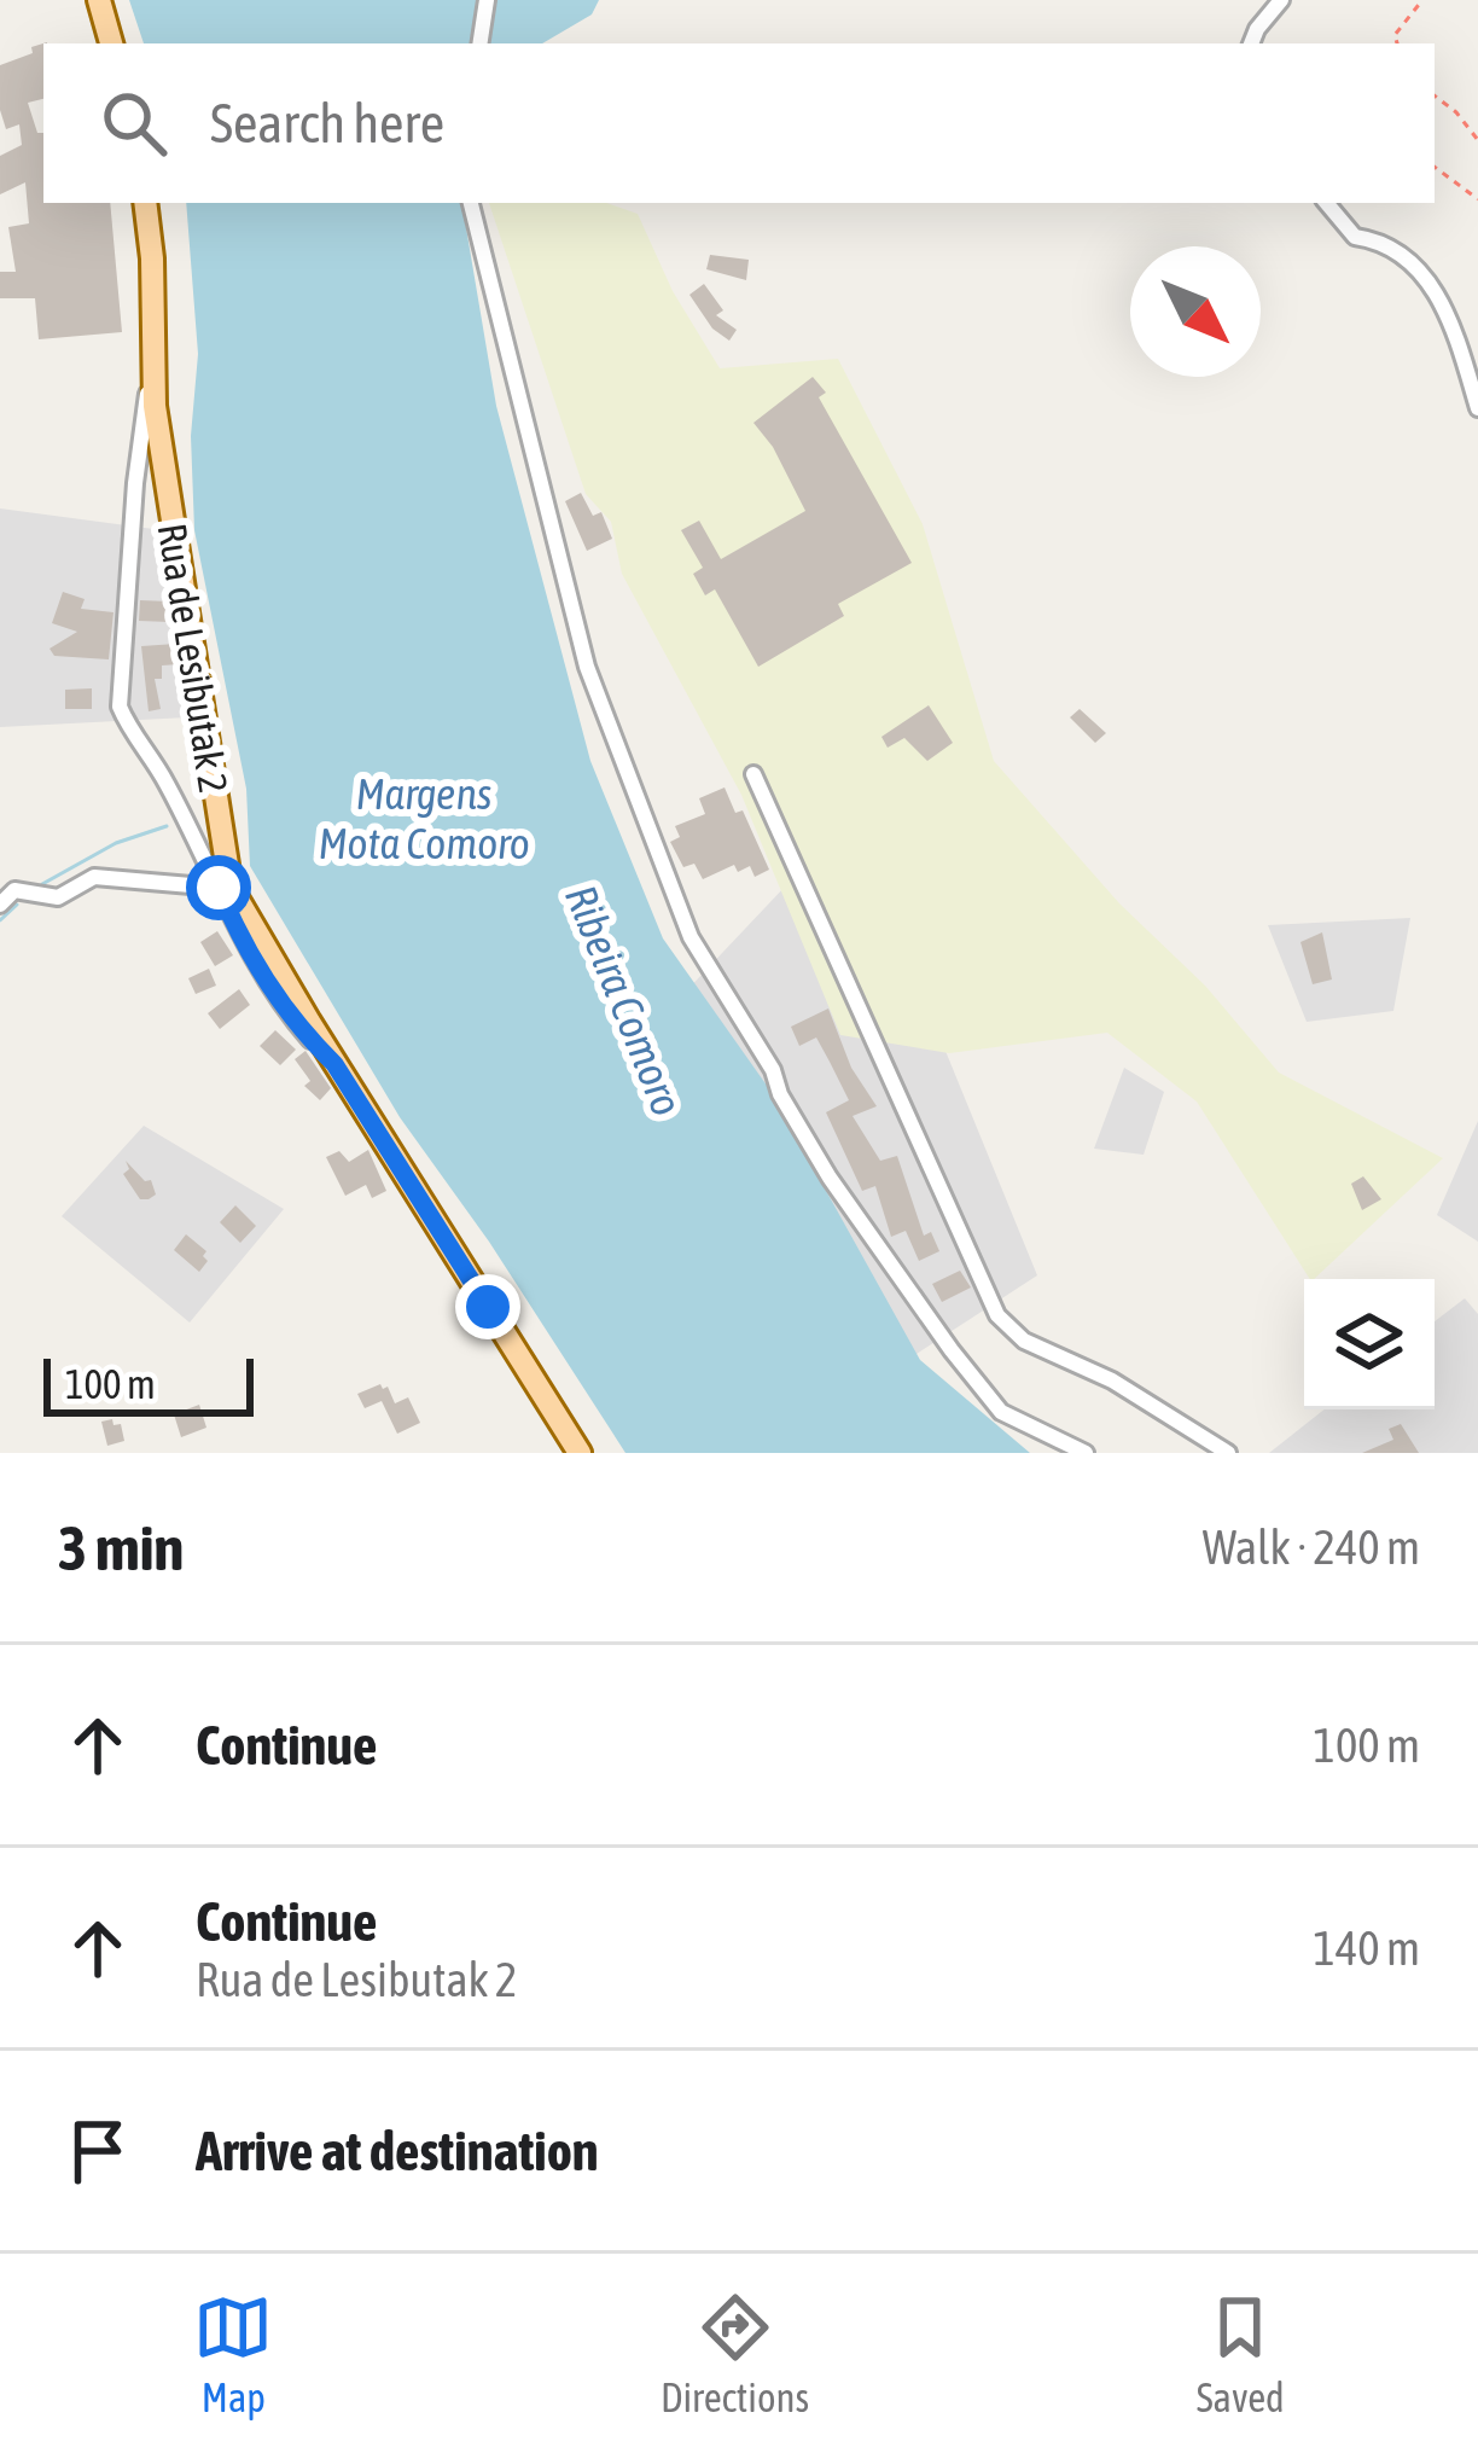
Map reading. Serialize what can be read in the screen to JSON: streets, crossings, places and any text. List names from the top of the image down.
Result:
{
  "streets": {
    "main road": ["Rua de Lesibutak 2"]
  },
  "water": ["Margens Mota Comoro", "Ribeira Comoro"],
  "scale_bar": "100 m",
  "north": "bottom right",
  "page": {
    "search": "Search here",
    "scale": "100 m",
    "heading": ["3 min", "Walk · 240 m"],
    "list": [
      ["Continue", "100 m"],
      ["Continue", "Rua de Lesibutak 2", "140 m"],
      "Arrive at destination"
    ],
    "nav": ["Map", "Directions", "Saved"]
  }
}
